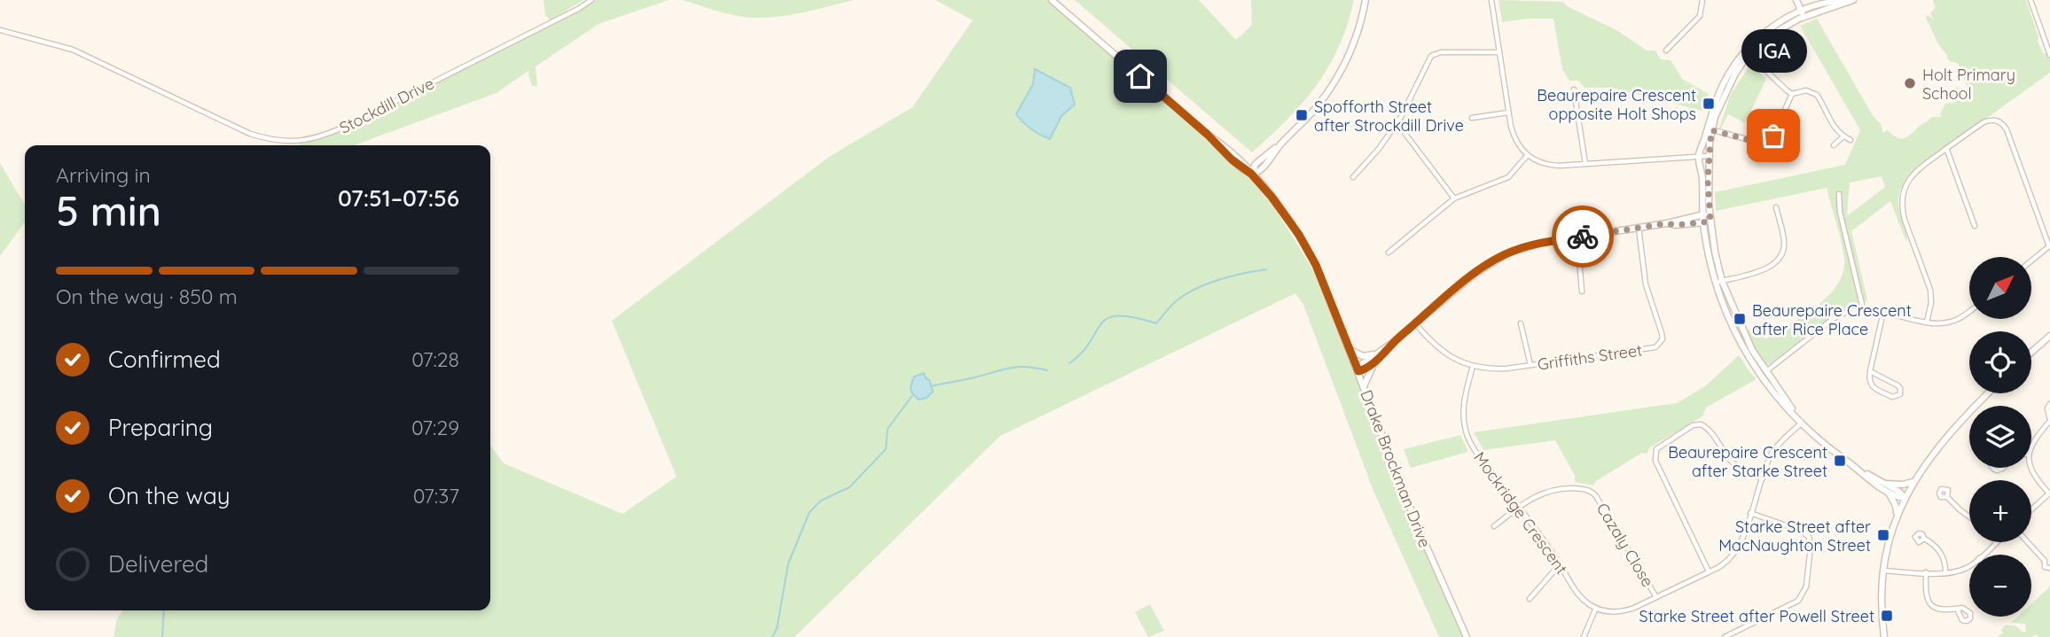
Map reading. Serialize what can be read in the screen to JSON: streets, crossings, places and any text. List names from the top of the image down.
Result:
{
  "streets": {
    "street": [
      "Stockdill Drive",
      "Griffiths Street",
      "Drake Brockman Drive",
      "Mockridge Crescent",
      "Cazaly Close"
    ]
  },
  "crossings": [
    ["Griffiths Street", "Mockridge Crescent"],
    ["Mockridge Crescent", "Cazaly Close"]
  ],
  "places": {
    "other": ["Holt Primary School", "IGA"],
    "transit": [
      "Beaurepaire Crescent opposite Holt Shops",
      "Spofforth Street after Strockdill Drive",
      "Beaurepaire Crescent after Rice Place",
      "Beaurepaire Crescent after Starke Street",
      "Starke Street after MacNaughton Street",
      "Starke Street after Powell Street"
    ]
  },
  "north": "top right",
  "page": {
    "bubble": "IGA",
    "heading": ["5 min", "Arriving in", "07:51–07:56"],
    "bar": "On the way · 850 m",
    "map_buttons": ["+", "−"],
    "list": [
      ["Confirmed", "07:28"],
      ["Preparing", "07:29"],
      ["On the way", "07:37"],
      "Delivered"
    ]
  }
}
